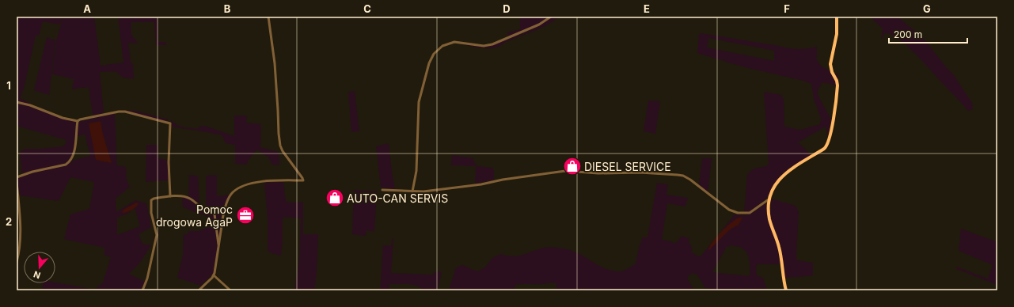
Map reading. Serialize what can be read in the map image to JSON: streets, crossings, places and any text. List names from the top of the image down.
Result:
{
  "places": {
    "shop": ["DIESEL SERVICE", "AUTO-CAN SERVIS"],
    "office": ["Pomoc drogowa AgaP"]
  },
  "scale_bar": "200 m",
  "north": "bottom",
  "grid": {
    "columns": [
      "A",
      "B",
      "C",
      "D",
      "E",
      "F",
      "G"
    ],
    "rows": ["1", "2"]
  }
}
